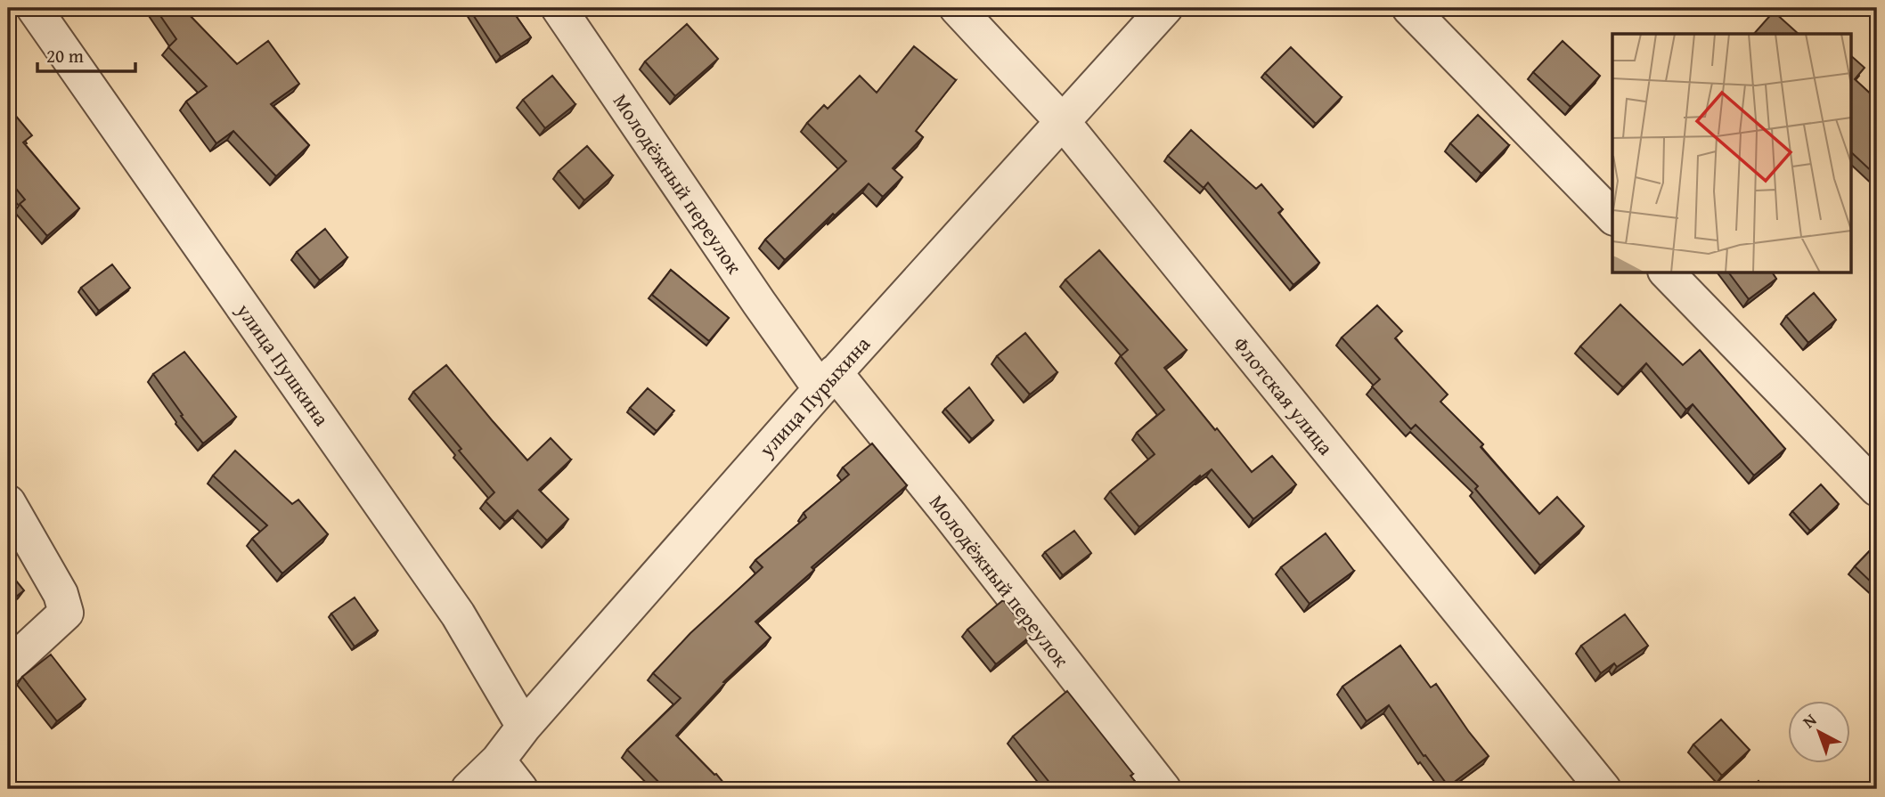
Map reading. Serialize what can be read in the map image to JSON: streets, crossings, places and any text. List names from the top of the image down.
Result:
{
  "streets": {
    "street": [
      "Молодёжный переулок",
      "улица Пушкина",
      "Флотская улица",
      "улица Пурыхина"
    ]
  },
  "crossings": [
    ["Молодёжный переулок", "улица Пурыхина"],
    ["улица Пушкина", "улица Пурыхина"],
    ["Флотская улица", "улица Пурыхина"]
  ],
  "scale_bar": "20 m",
  "north": "top left"
}
